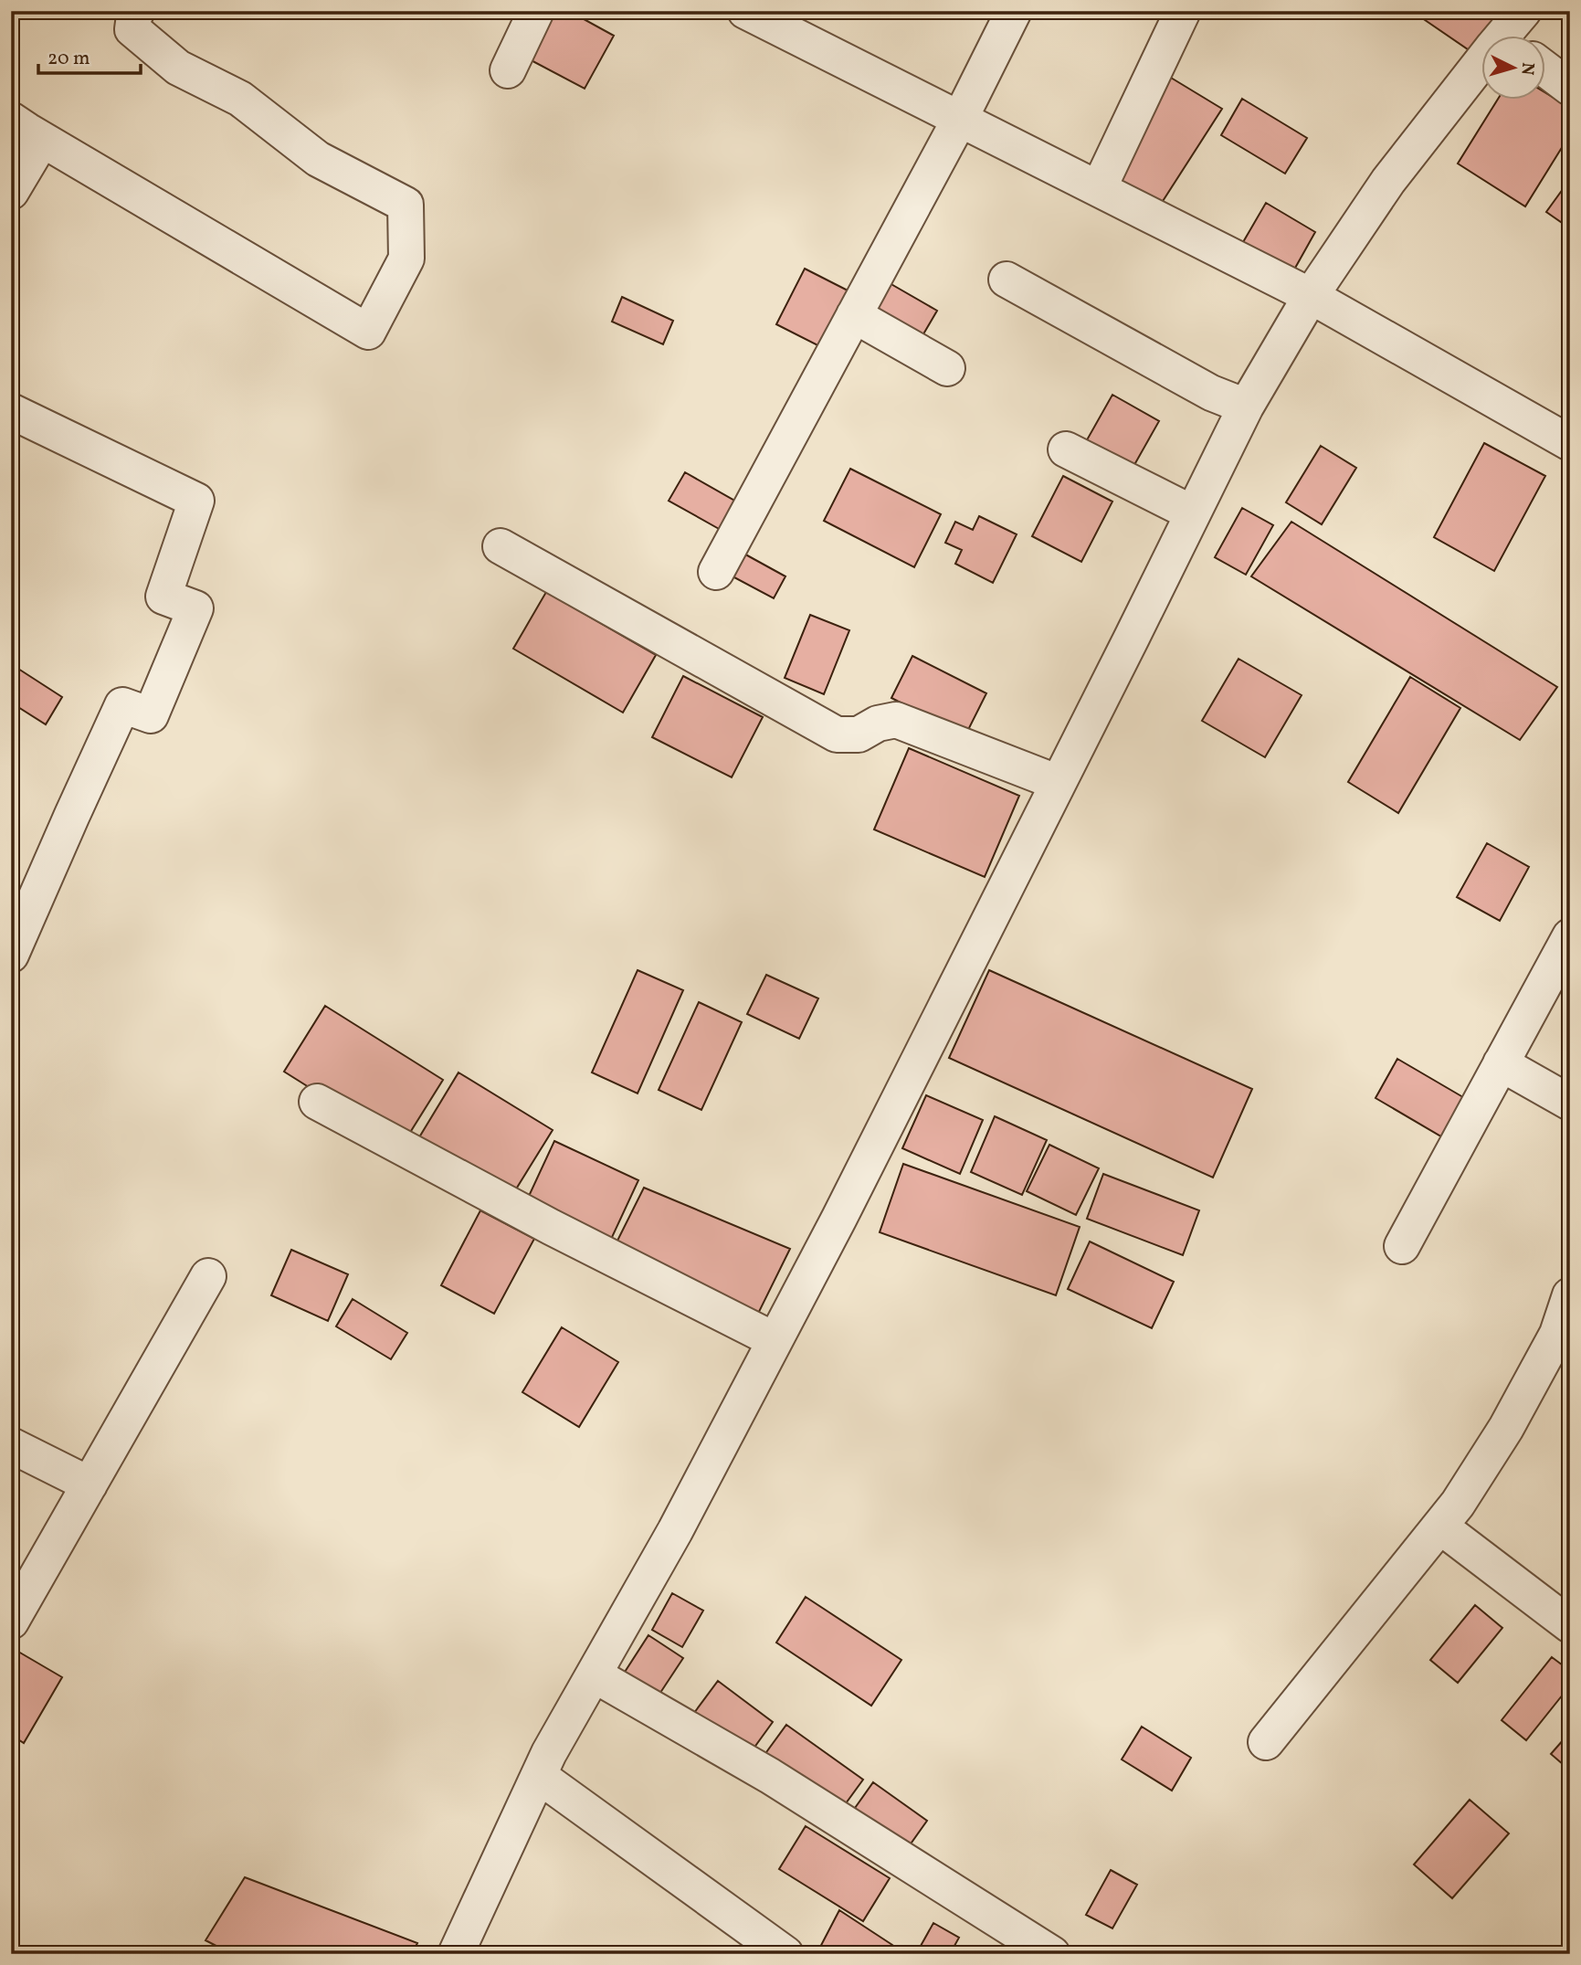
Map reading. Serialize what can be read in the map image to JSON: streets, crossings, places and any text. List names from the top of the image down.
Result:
{
  "scale_bar": "20 m",
  "north": "right"
}
